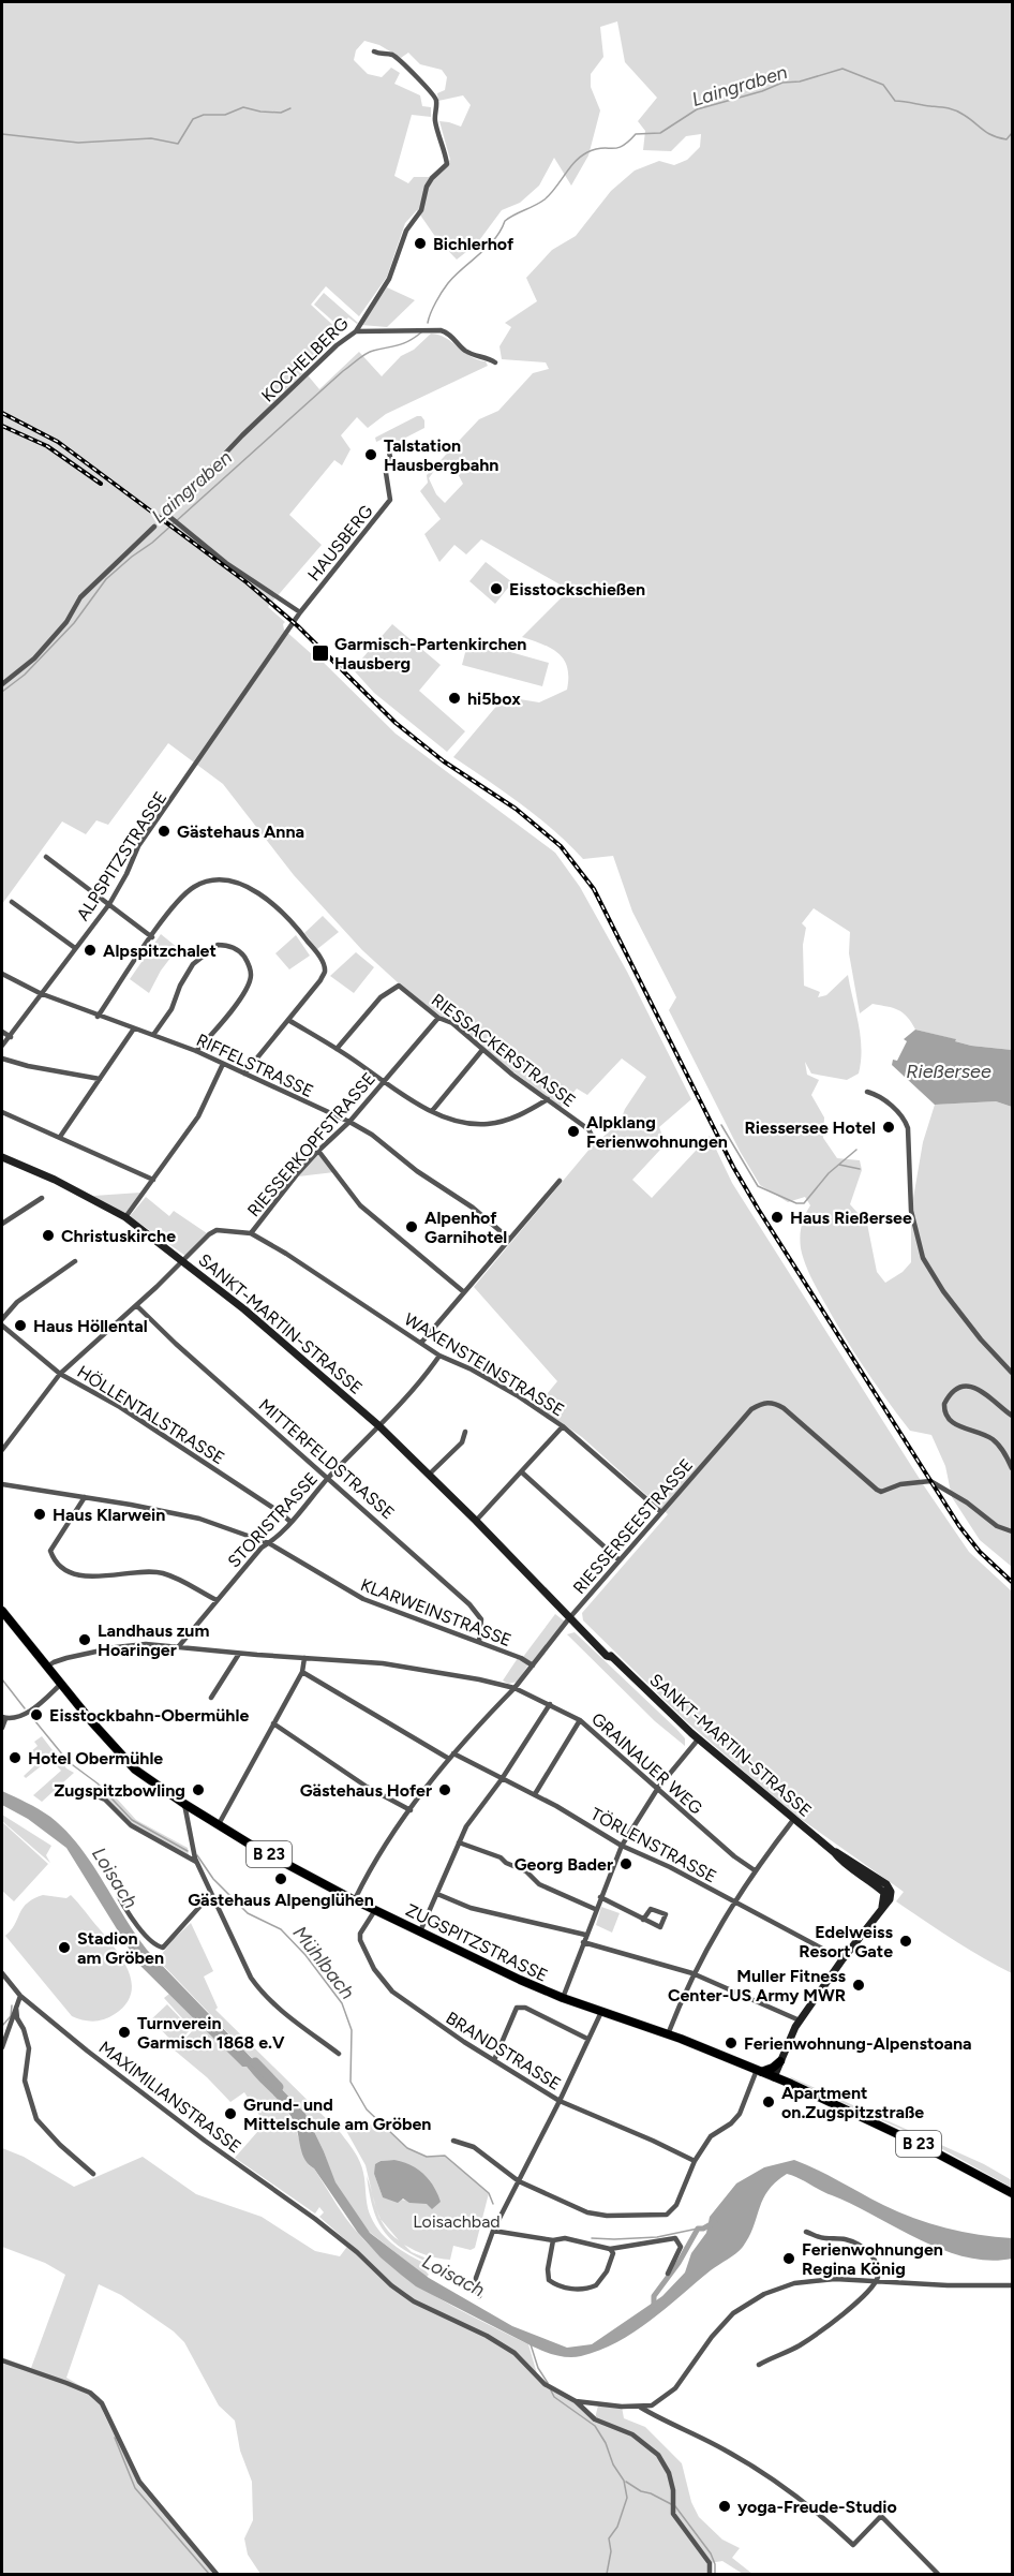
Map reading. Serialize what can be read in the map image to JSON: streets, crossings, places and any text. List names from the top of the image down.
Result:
{
  "streets": {
    "main road": ["SANKT-MARTIN-STRASSE", "B 23", "ZUGSPITZSTRASSE"],
    "street": [
      "KOCHELBERG",
      "HAUSBERG",
      "ALPSPITZSTRASSE",
      "RIESSACKERSTRASSE",
      "RIFFELSTRASSE",
      "RIESSERKOPFSTRASSE",
      "WAXENSTEINSTRASSE",
      "HÖLLENTALSTRASSE",
      "MITTERFELDSTRASSE",
      "STORISTRASSE",
      "RIESSERSEESTRASSE",
      "KLARWEINSTRASSE",
      "GRAINAUER WEG",
      "TÖRLENSTRASSE",
      "BRANDSTRASSE",
      "MAXIMILIANSTRASSE"
    ]
  },
  "crossings": [
    ["KOCHELBERG", "HAUSBERG"],
    ["KOCHELBERG", "ALPSPITZSTRASSE"],
    ["HAUSBERG", "ALPSPITZSTRASSE"],
    ["ALPSPITZSTRASSE", "RIFFELSTRASSE"],
    ["RIESSACKERSTRASSE", "RIESSERKOPFSTRASSE"],
    ["RIFFELSTRASSE", "RIESSERKOPFSTRASSE"],
    ["RIESSERKOPFSTRASSE", "SANKT-MARTIN-STRASSE"],
    ["RIESSERKOPFSTRASSE", "WAXENSTEINSTRASSE"],
    ["RIESSERKOPFSTRASSE", "HÖLLENTALSTRASSE"],
    ["RIESSERKOPFSTRASSE", "MITTERFELDSTRASSE"],
    ["SANKT-MARTIN-STRASSE", "STORISTRASSE"],
    ["SANKT-MARTIN-STRASSE", "RIESSERSEESTRASSE"],
    ["SANKT-MARTIN-STRASSE", "TÖRLENSTRASSE"],
    ["WAXENSTEINSTRASSE", "STORISTRASSE"],
    ["WAXENSTEINSTRASSE", "RIESSERSEESTRASSE"],
    ["HÖLLENTALSTRASSE", "STORISTRASSE"],
    ["MITTERFELDSTRASSE", "STORISTRASSE"],
    ["MITTERFELDSTRASSE", "KLARWEINSTRASSE"],
    ["STORISTRASSE", "KLARWEINSTRASSE"],
    ["RIESSERSEESTRASSE", "KLARWEINSTRASSE"],
    ["RIESSERSEESTRASSE", "GRAINAUER WEG"],
    ["RIESSERSEESTRASSE", "TÖRLENSTRASSE"],
    ["RIESSERSEESTRASSE", "ZUGSPITZSTRASSE"],
    ["ZUGSPITZSTRASSE", "BRANDSTRASSE"]
  ],
  "water": [
    "Laingraben",
    "Rießersee",
    "Loisach",
    "Mühlbach"
  ],
  "parks": ["Loisachbad"],
  "places": {
    "other": [
      "Bichlerhof",
      "Talstation Hausbergbahn",
      "Eisstockschießen",
      "hi5box",
      "Gästehaus Anna",
      "Alpspitzchalet",
      "Riessersee Hotel",
      "Alpklang Ferienwohnungen",
      "Haus Rießersee",
      "Alpenhof Garnihotel",
      "Christuskirche",
      "Haus Höllental",
      "Haus Klarwein",
      "Landhaus zum Hoaringer",
      "Eisstockbahn-Obermühle",
      "Hotel Obermühle",
      "Zugspitzbowling",
      "Gästehaus Hofer",
      "Georg Bader",
      "Gästehaus Alpenglühen",
      "Edelweiss Resort Gate",
      "Stadion am Gröben",
      "Muller Fitness Center-US Army MWR",
      "Turnverein Garmisch 1868 e.V",
      "Ferienwohnung-Alpenstoana",
      "Apartment on.Zugspitzstraße",
      "Grund- und Mittelschule am Gröben",
      "Ferienwohnungen Regina König",
      "yoga-Freude-Studio"
    ],
    "transit": ["Garmisch-Partenkirchen Hausberg"]
  }
}
